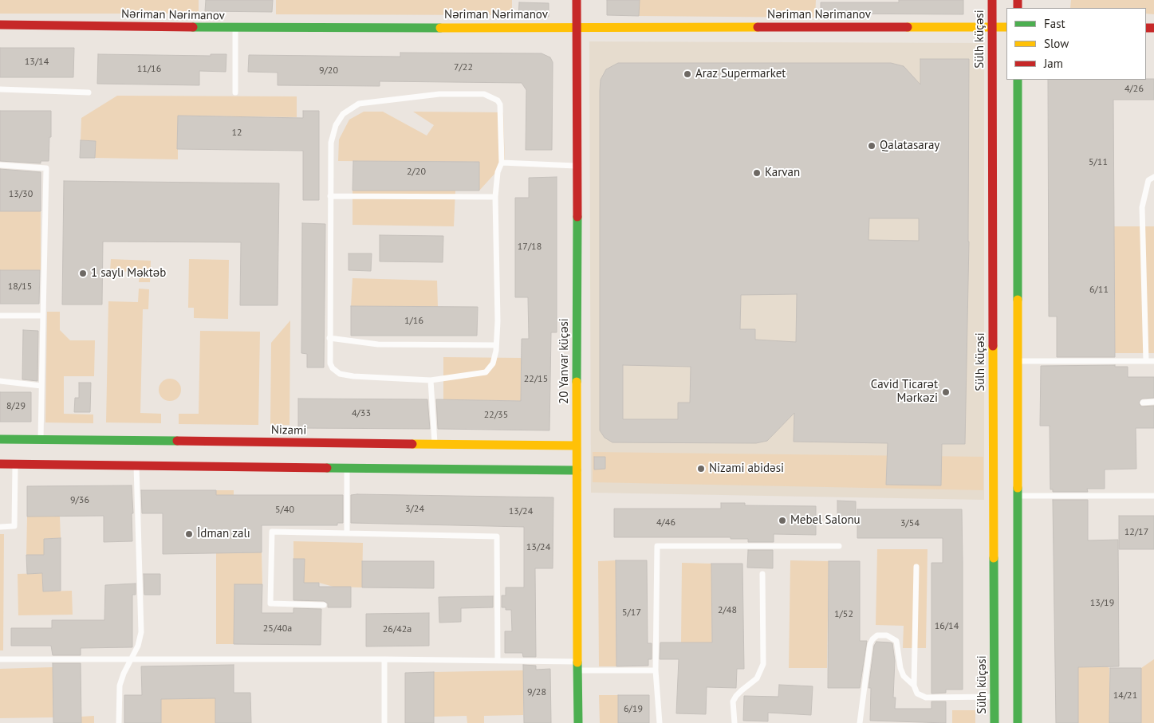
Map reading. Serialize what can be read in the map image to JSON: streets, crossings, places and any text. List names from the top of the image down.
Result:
{
  "streets": {
    "main road": [
      "Nəriman Nərimanov",
      "Sülh küçəsi",
      "20 Yanvar küçəsi",
      "Nizami"
    ]
  },
  "crossings": [
    ["Nəriman Nərimanov", "Sülh küçəsi"],
    ["Nəriman Nərimanov", "20 Yanvar küçəsi"],
    ["20 Yanvar küçəsi", "Nizami"]
  ],
  "places": [
    "Araz Supermarket",
    "Qalatasaray",
    "Karvan",
    "1 saylı Məktəb",
    "Cavid Ticarət Mərkəzi",
    "Nizami abidәsi",
    "Mebel Salonu",
    "İdman zalı"
  ],
  "house_numbers": [
    "13/14",
    "7/22",
    "11/16",
    "9/20",
    "4/26",
    "12",
    "5/11",
    "2/20",
    "13/30",
    "17/18",
    "18/15",
    "6/11",
    "1/16",
    "22/15",
    "8/29",
    "4/33",
    "22/35",
    "9/36",
    "3/24",
    "5/40",
    "13/24",
    "4/46",
    "3/54",
    "12/17",
    "13/24",
    "13/19",
    "2/48",
    "5/17",
    "1/52",
    "16/14",
    "25/40a",
    "26/42a",
    "9/28",
    "14/21",
    "6/19"
  ],
  "legend": ["Fast", "Slow", "Jam"]
}
